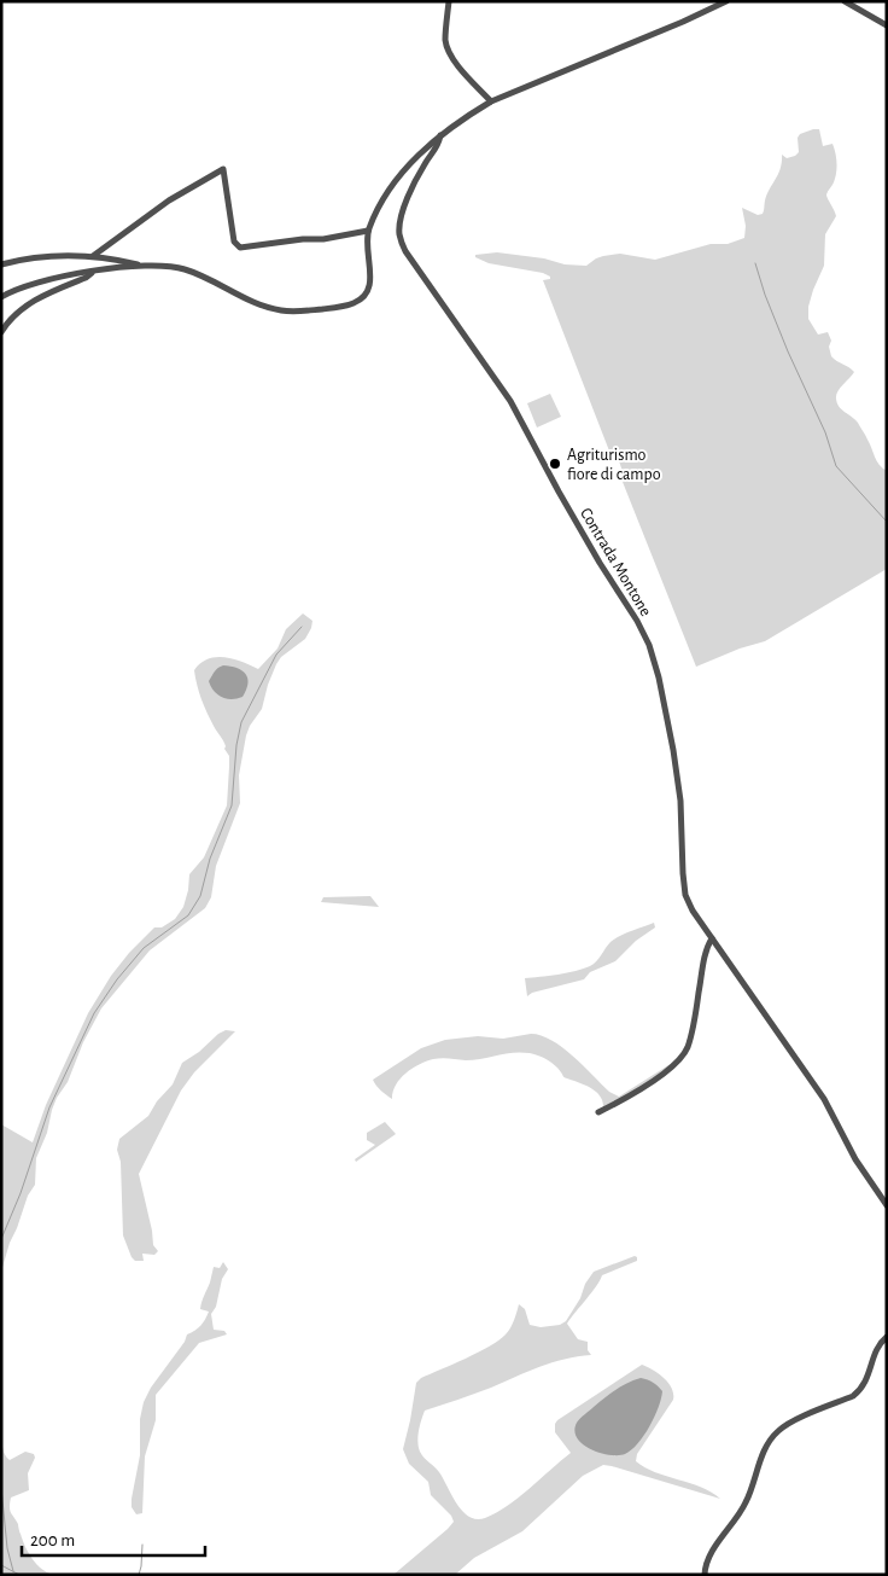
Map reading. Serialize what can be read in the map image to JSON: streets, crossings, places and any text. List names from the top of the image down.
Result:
{
  "streets": {
    "street": ["Contrada Montone"]
  },
  "places": ["Agriturismo fiore di campo"],
  "scale_bar": "200 m"
}
